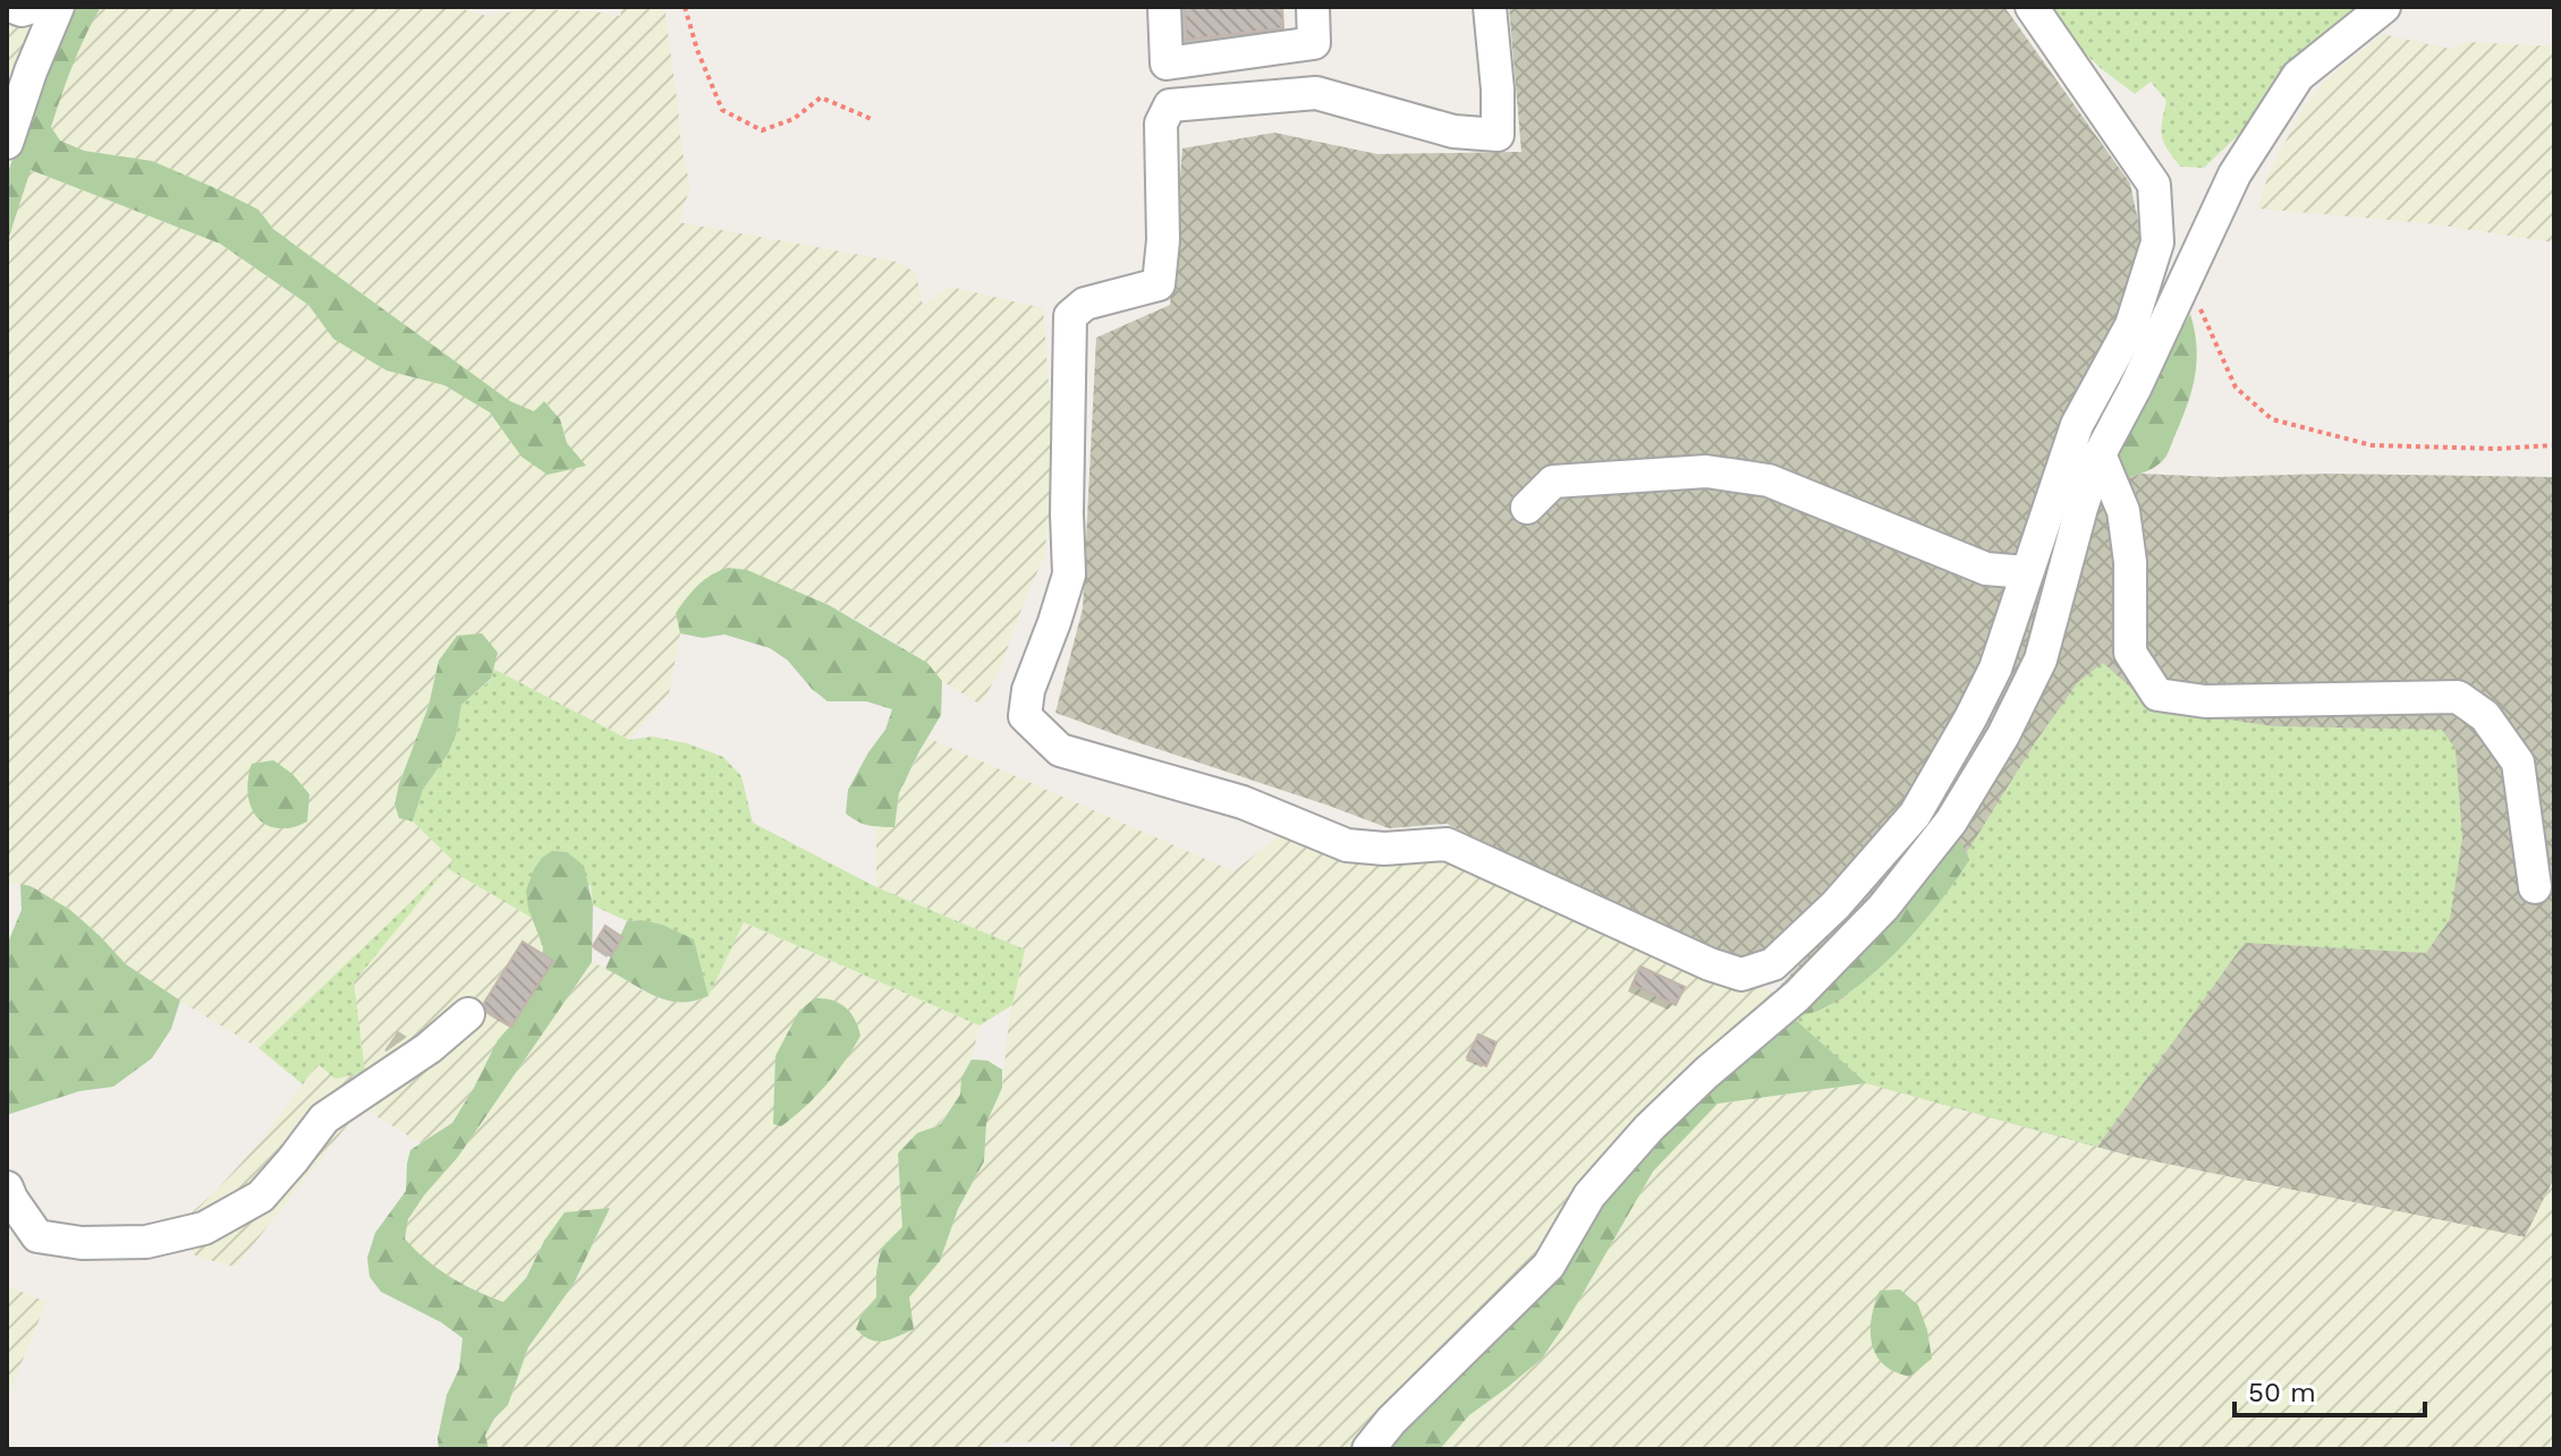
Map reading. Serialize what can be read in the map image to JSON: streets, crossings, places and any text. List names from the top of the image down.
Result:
{
  "scale_bar": "50 m"
}
